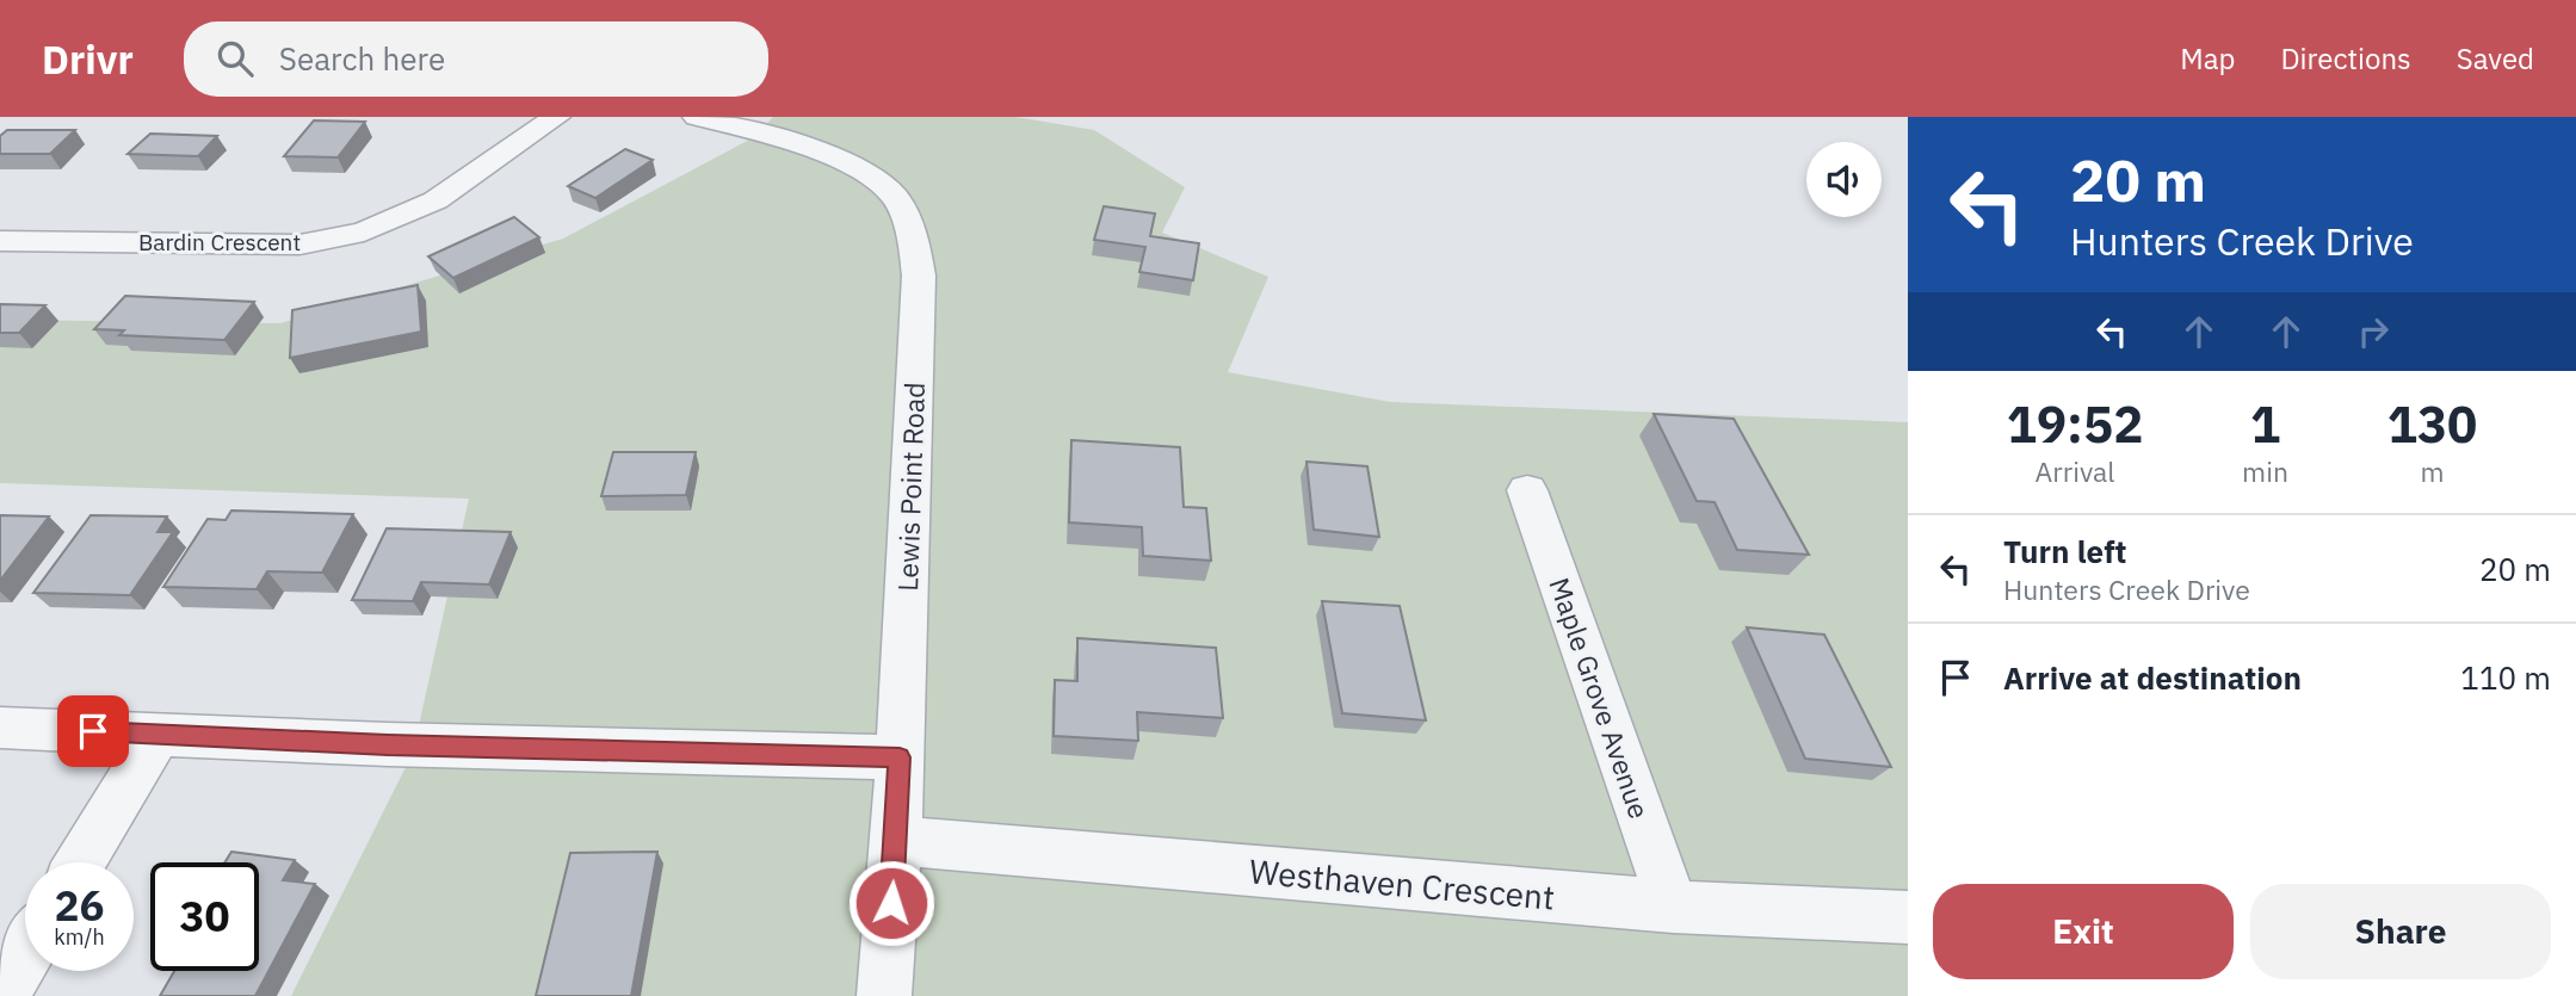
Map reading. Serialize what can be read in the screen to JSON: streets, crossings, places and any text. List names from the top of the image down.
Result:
{
  "streets": {
    "street": [
      "Bardin Crescent",
      "Lewis Point Road",
      "Maple Grove Avenue",
      "Westhaven Crescent"
    ]
  },
  "crossings": [
    ["Lewis Point Road", "Westhaven Crescent"],
    ["Maple Grove Avenue", "Westhaven Crescent"]
  ],
  "page": {
    "header": "Drivr",
    "search": "Search here",
    "nav": ["Map", "Directions", "Saved"],
    "turn": ["20 m", "Hunters Creek Drive"],
    "eta": [
      "19:52",
      "Arrival",
      "1",
      "min",
      "130",
      "m"
    ],
    "list": [
      {
        "name": "Turn left",
        "note": "Hunters Creek Drive",
        "value": "20 m"
      },
      {
        "name": "Arrive at destination",
        "value": "110 m"
      }
    ],
    "speed": "26 km/h",
    "limit": "30",
    "buttons": ["Exit", "Share"]
  }
}
